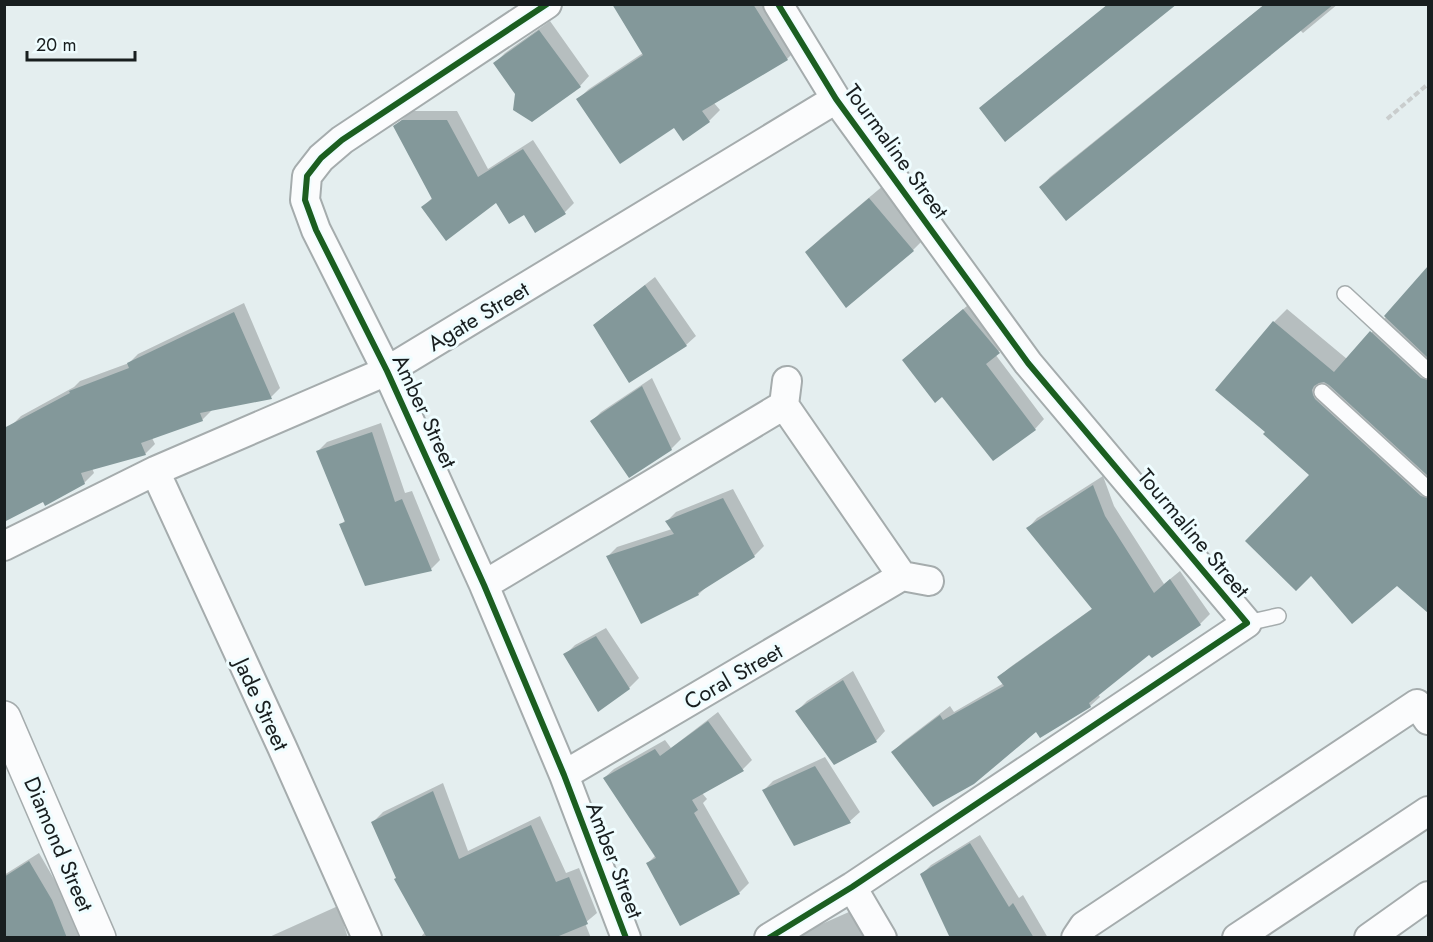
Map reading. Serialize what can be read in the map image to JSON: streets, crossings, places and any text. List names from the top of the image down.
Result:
{
  "streets": {
    "street": [
      "Tourmaline Street",
      "Agate Street",
      "Amber Street",
      "Coral Street",
      "Jade Street",
      "Diamond Street"
    ]
  },
  "crossings": [
    ["Tourmaline Street", "Agate Street"],
    ["Agate Street", "Amber Street"],
    ["Agate Street", "Jade Street"],
    ["Amber Street", "Coral Street"]
  ],
  "scale_bar": "20 m"
}
